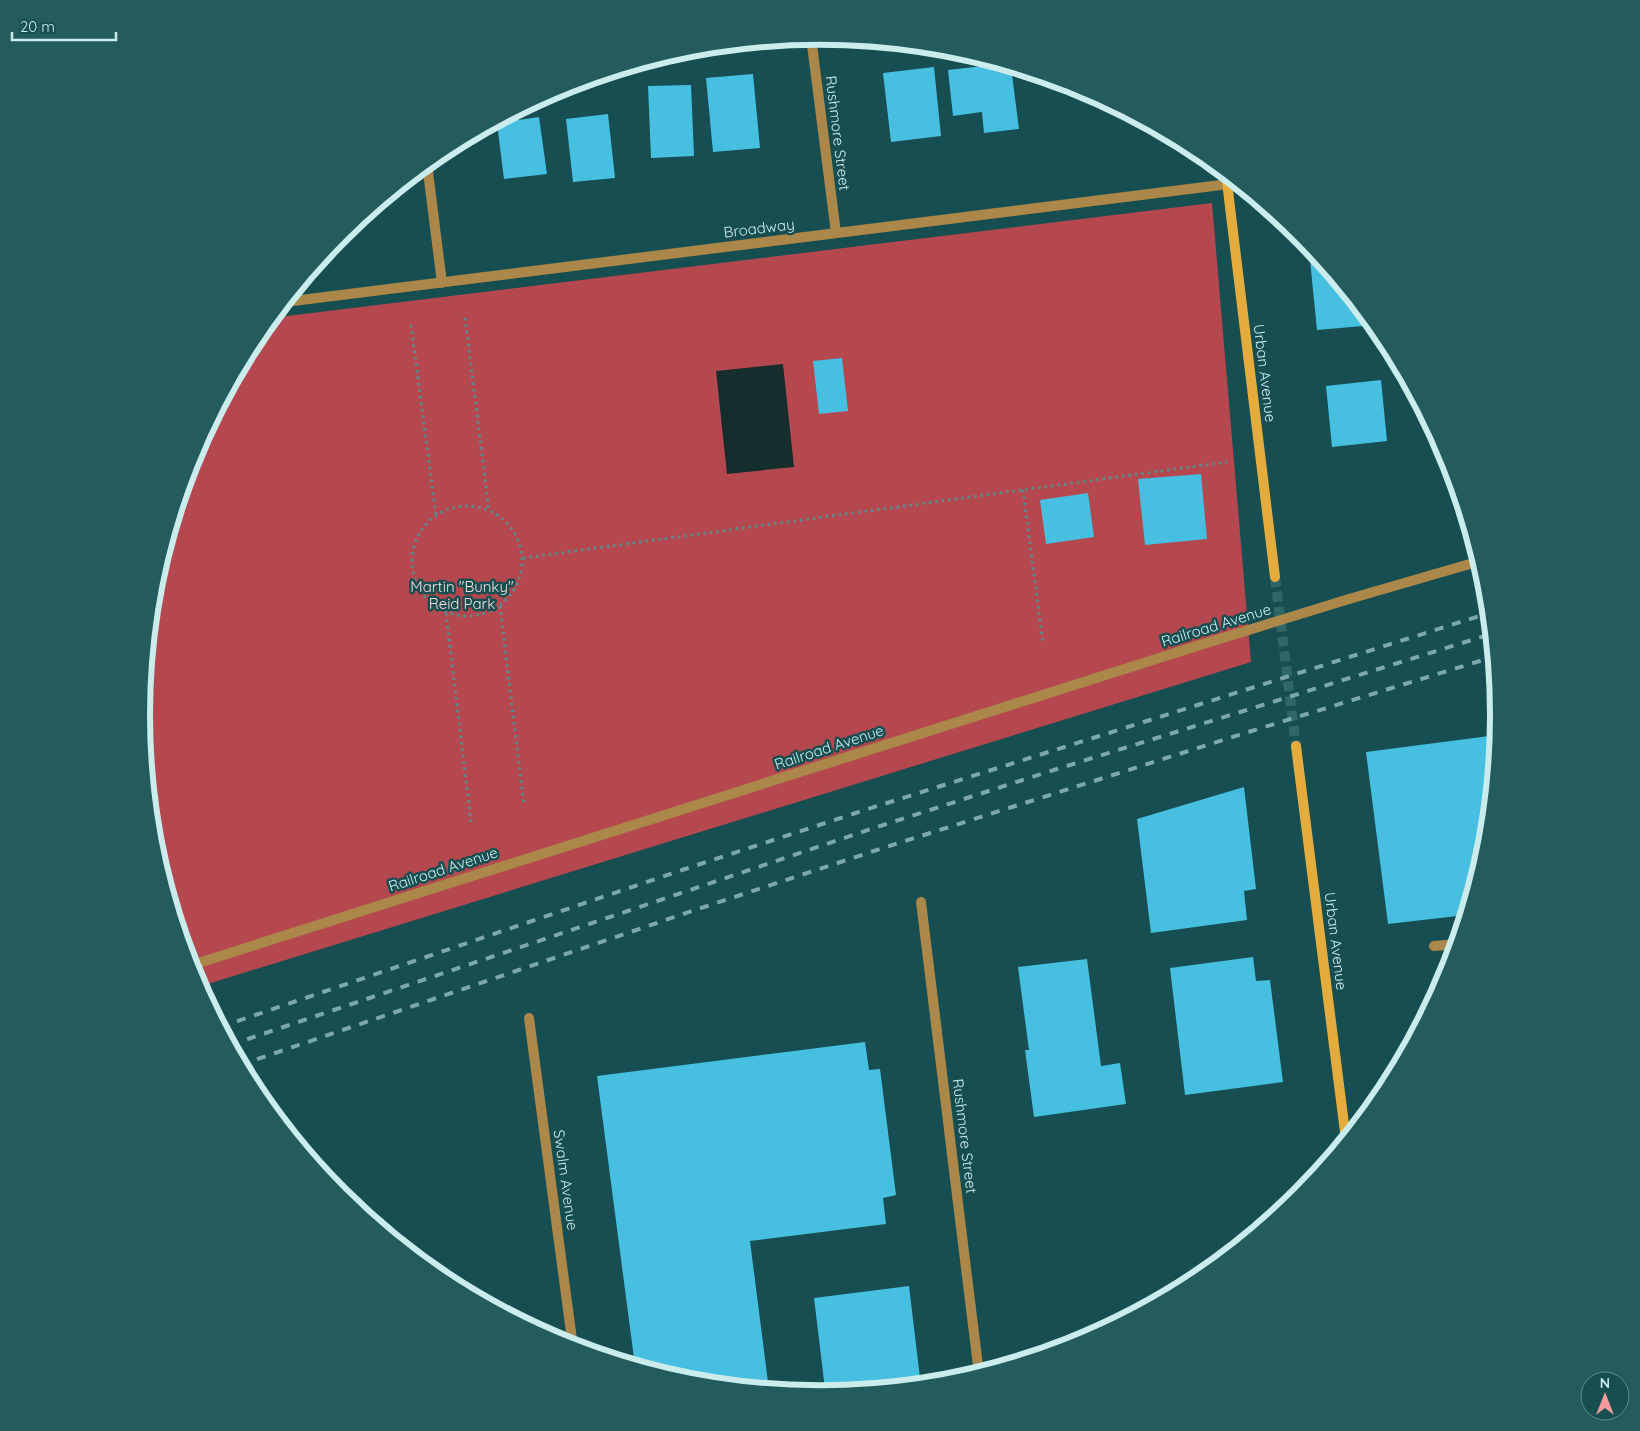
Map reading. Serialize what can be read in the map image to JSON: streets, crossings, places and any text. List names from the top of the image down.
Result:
{
  "streets": {
    "street": [
      "Rushmore Street",
      "Broadway",
      "Urban Avenue",
      "Railroad Avenue",
      "Swalm Avenue"
    ]
  },
  "crossings": [
    ["Rushmore Street", "Broadway"]
  ],
  "parks": ["Martin \"Bunky\" Reid Park"],
  "scale_bar": "20 m",
  "north": "top"
}
